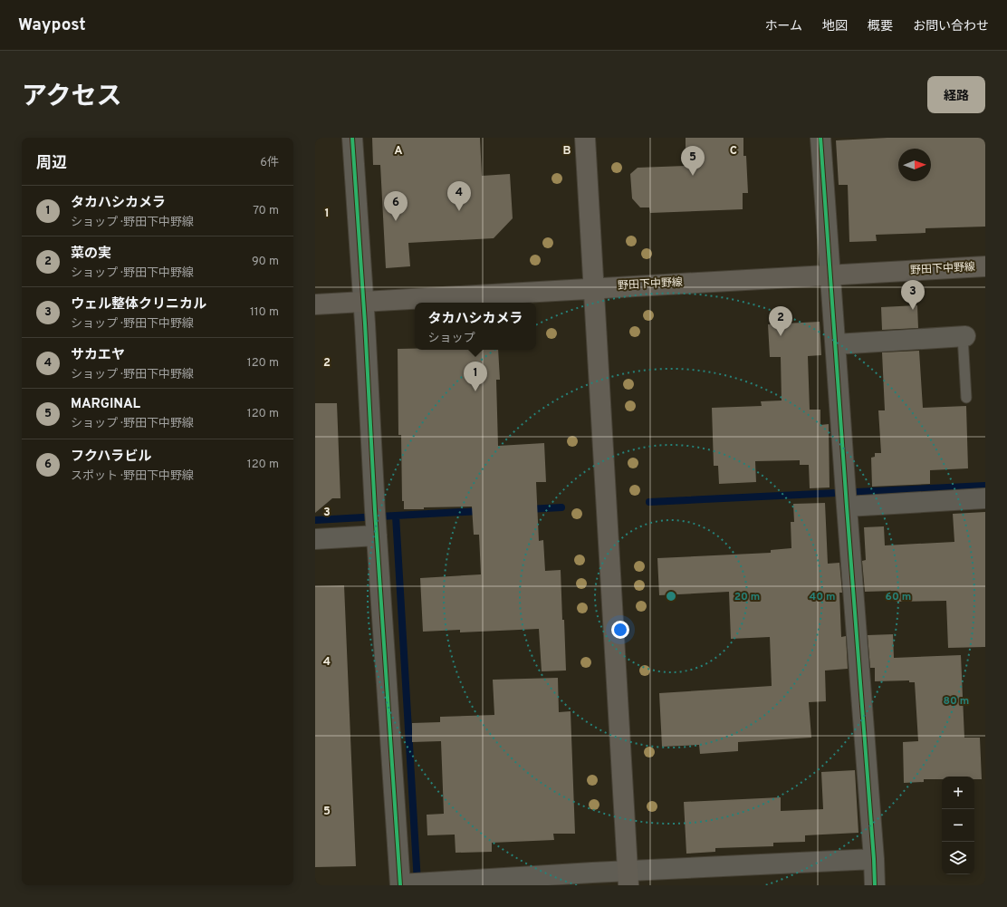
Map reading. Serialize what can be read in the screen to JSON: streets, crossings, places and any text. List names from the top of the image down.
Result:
{
  "streets": {
    "street": ["野田下中野線"]
  },
  "north": "right",
  "page": {
    "header": "Waypost",
    "nav": [
      "ホーム",
      "地図",
      "概要",
      "お問い合わせ"
    ],
    "title": "アクセス",
    "buttons": "経路",
    "heading": ["周辺", "6件"],
    "pins": [
      "5",
      "4",
      "6",
      "3",
      "2",
      "1"
    ],
    "list": [
      {
        "mark": "1",
        "name": "タカハシカメラ",
        "note": "ショップ · 野田下中野線",
        "value": "70 m"
      },
      {
        "mark": "2",
        "name": "菜の実",
        "note": "ショップ · 野田下中野線",
        "value": "90 m"
      },
      {
        "mark": "3",
        "name": "ウェル整体クリニカル",
        "note": "ショップ · 野田下中野線",
        "value": "110 m"
      },
      {
        "mark": "4",
        "name": "サカエヤ",
        "note": "ショップ · 野田下中野線",
        "value": "120 m"
      },
      {
        "mark": "5",
        "name": "MARGINAL",
        "note": "ショップ · 野田下中野線",
        "value": "120 m"
      },
      {
        "mark": "6",
        "name": "フクハラビル",
        "note": "スポット · 野田下中野線",
        "value": "120 m"
      }
    ],
    "popup": ["タカハシカメラ", "ショップ"],
    "map_buttons": ["+", "−"]
  },
  "grid": {
    "columns": ["A", "B", "C"],
    "rows": [
      "1",
      "2",
      "3",
      "4",
      "5"
    ]
  },
  "rings": [
    "20 m",
    "40 m",
    "60 m",
    "80 m"
  ]
}
